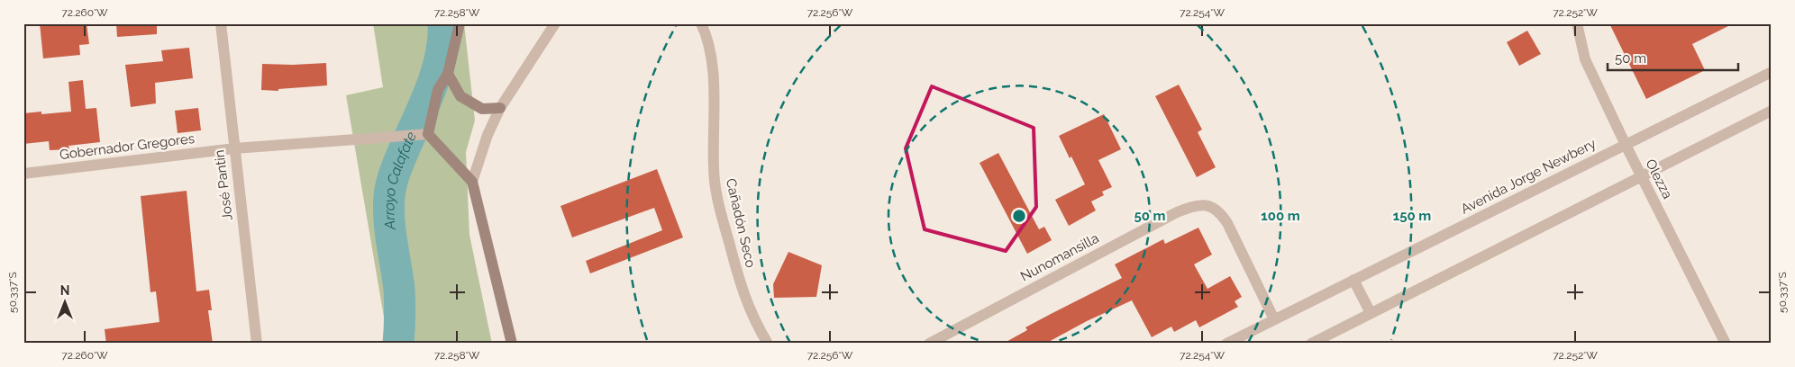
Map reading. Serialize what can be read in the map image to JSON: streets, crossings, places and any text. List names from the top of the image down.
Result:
{
  "streets": {
    "street": [
      "Gobernador Gregores",
      "Avenida Jorge Newbery",
      "Olezza",
      "José Pantin",
      "Cañadón Seco",
      "Nunomansilla"
    ]
  },
  "crossings": [
    ["Gobernador Gregores", "José Pantin"],
    ["Avenida Jorge Newbery", "Olezza"],
    ["Avenida Jorge Newbery", "Nunomansilla"]
  ],
  "water": ["Arroyo Calafate"],
  "scale_bar": "50 m",
  "north": "top",
  "coordinates": [
    "72.260°W",
    "72.258°W",
    "72.256°W",
    "72.254°W",
    "72.252°W",
    "50.337°S"
  ],
  "rings": ["50 m", "100 m", "150 m"]
}
